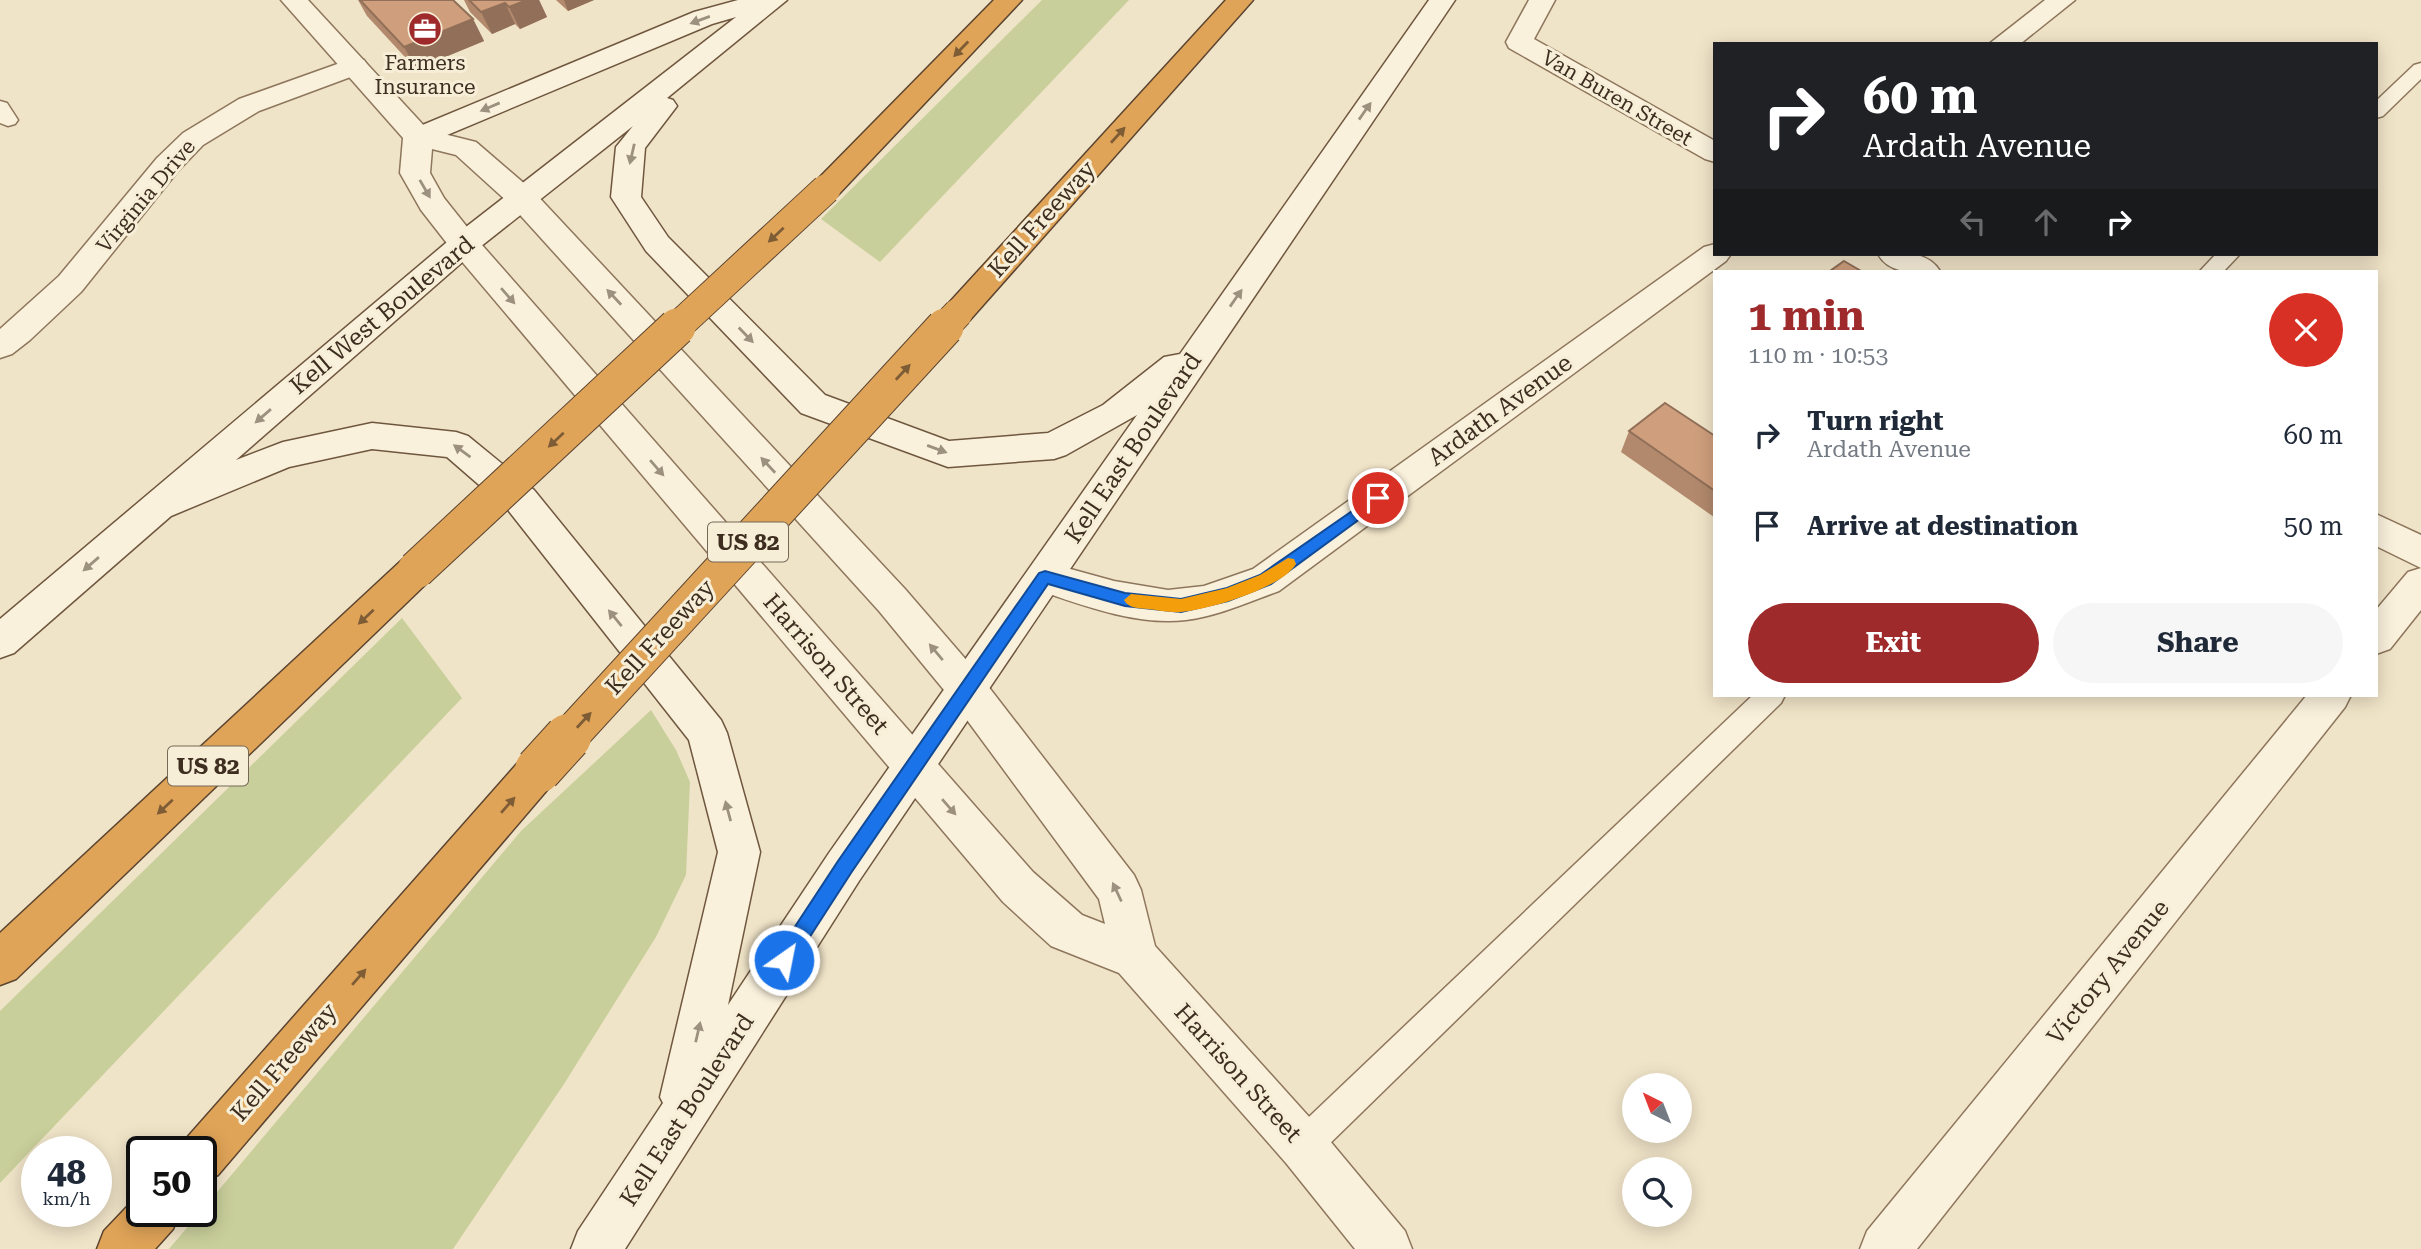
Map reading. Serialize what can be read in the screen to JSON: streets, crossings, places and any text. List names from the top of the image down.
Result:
{
  "streets": {
    "highway": ["Kell Freeway", "US 82"],
    "street": [
      "Van Buren Street",
      "Virginia Drive",
      "Kell West Boulevard",
      "Ardath Avenue",
      "Kell East Boulevard",
      "Harrison Street",
      "Victory Avenue"
    ]
  },
  "crossings": [
    ["Kell West Boulevard", "Harrison Street"],
    ["Ardath Avenue", "Kell East Boulevard"],
    ["Kell East Boulevard", "Harrison Street"]
  ],
  "one_way": ["Kell West Boulevard"],
  "places": {
    "office": ["Farmers Insurance"]
  },
  "north": "top left",
  "page": {
    "turn": ["60 m", "Ardath Avenue"],
    "heading": ["1 min", "110 m · 10:53"],
    "list": [
      {
        "name": "Turn right",
        "note": "Ardath Avenue",
        "value": "60 m"
      },
      {
        "name": "Arrive at destination",
        "value": "50 m"
      }
    ],
    "buttons": ["Exit", "Share"],
    "speed": "48 km/h",
    "limit": "50"
  }
}
